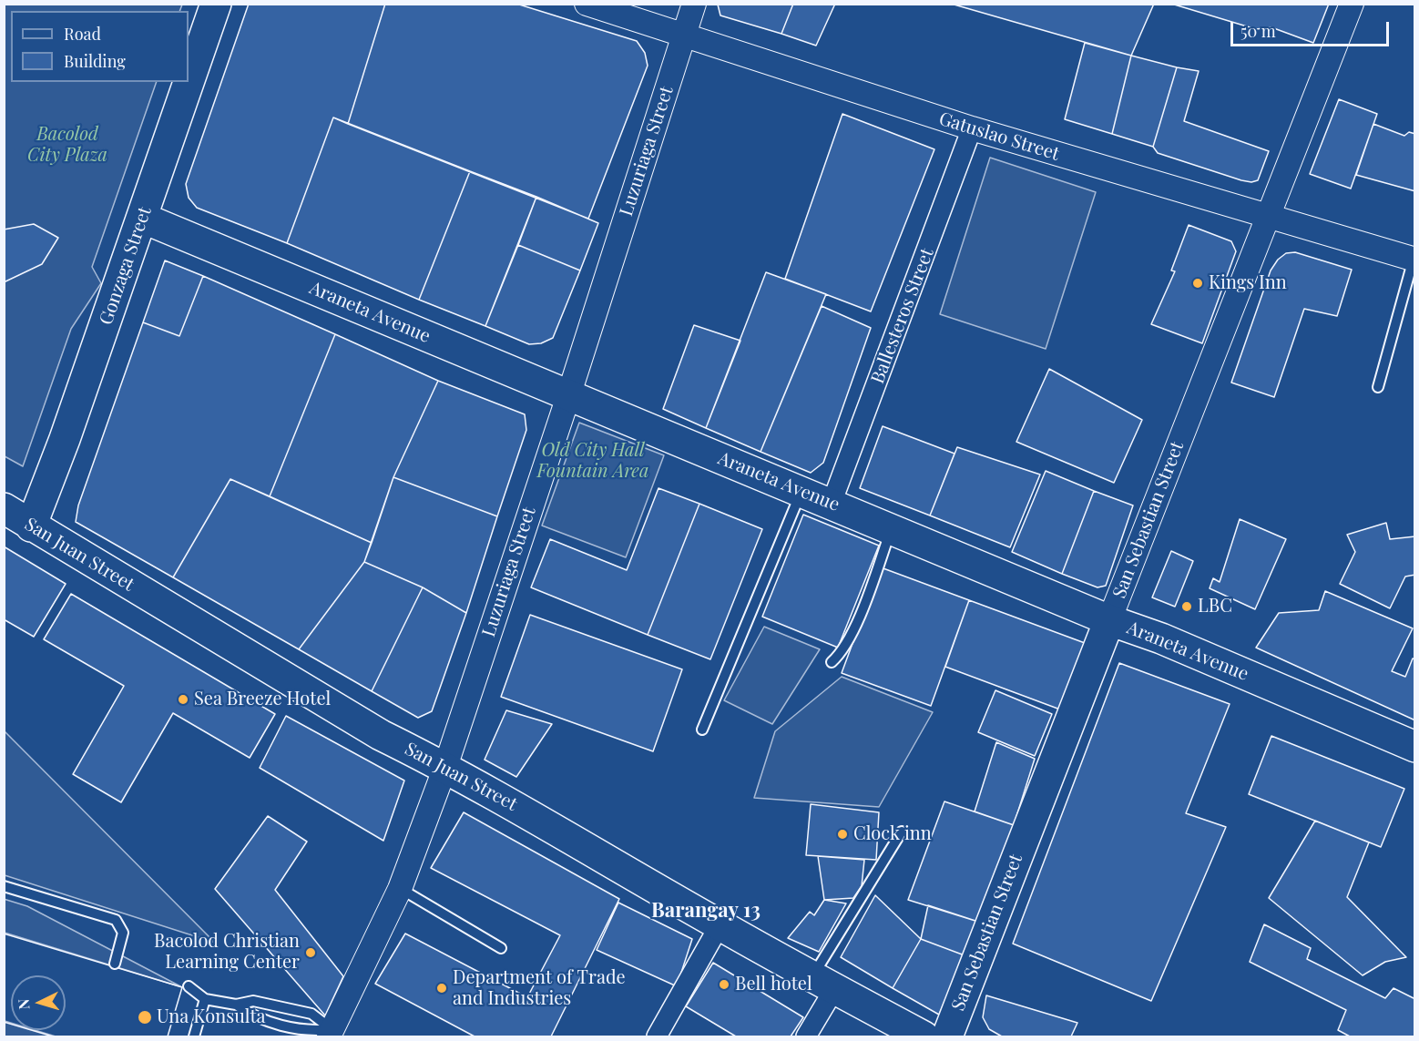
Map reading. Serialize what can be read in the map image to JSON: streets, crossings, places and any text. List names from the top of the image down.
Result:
{
  "streets": {
    "main road": [
      "Gonzaga Street",
      "Araneta Avenue",
      "San Sebastian Street",
      "San Juan Street"
    ],
    "street": ["Gatuslao Street", "Luzuriaga Street", "Ballesteros Street"]
  },
  "crossings": [
    ["Gatuslao Street", "Luzuriaga Street"],
    ["Gatuslao Street", "Ballesteros Street"],
    ["Gatuslao Street", "San Sebastian Street"],
    ["Luzuriaga Street", "Araneta Avenue"],
    ["Luzuriaga Street", "San Juan Street"],
    ["Gonzaga Street", "Araneta Avenue"],
    ["Gonzaga Street", "San Juan Street"],
    ["Araneta Avenue", "Ballesteros Street"],
    ["Araneta Avenue", "San Sebastian Street"]
  ],
  "districts": ["Barangay 13"],
  "parks": ["Bacolod City Plaza", "Old City Hall Fountain Area"],
  "places": [
    "Kings Inn",
    "LBC",
    "Sea Breeze Hotel",
    "Clock inn",
    "Bacolod Christian Learning Center",
    "Bell hotel",
    "Department of Trade and Industries",
    "Una Konsulta"
  ],
  "legend": ["Road", "Building"],
  "scale_bar": "50 m",
  "north": "left"
}
